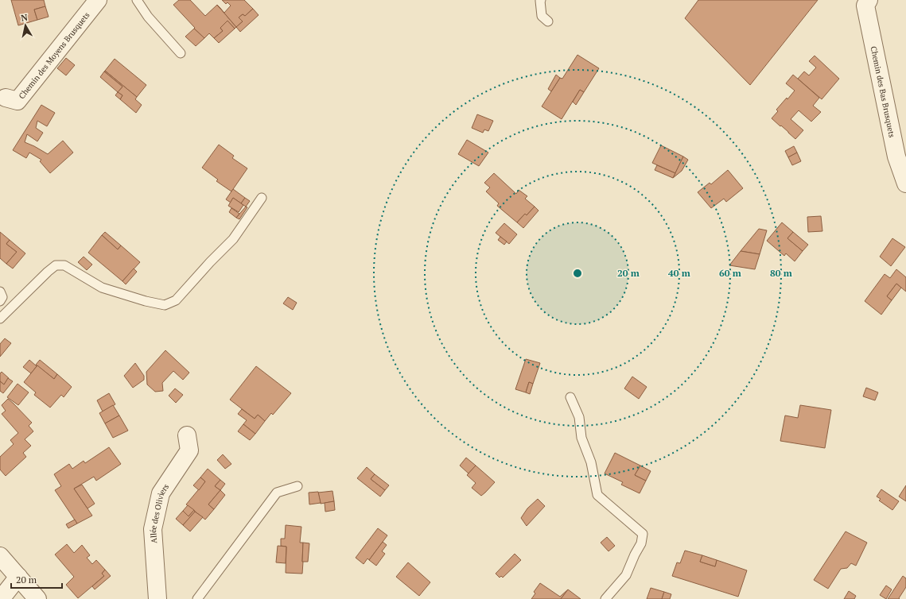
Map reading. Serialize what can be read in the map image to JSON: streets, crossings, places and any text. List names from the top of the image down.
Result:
{
  "streets": {
    "street": ["Chemin des Moyens Brusquets", "Chemin des Bas Brusquets", "Allée des Oliviers"]
  },
  "scale_bar": "20 m",
  "north": "top",
  "rings": [
    "20 m",
    "40 m",
    "60 m",
    "80 m"
  ]
}
